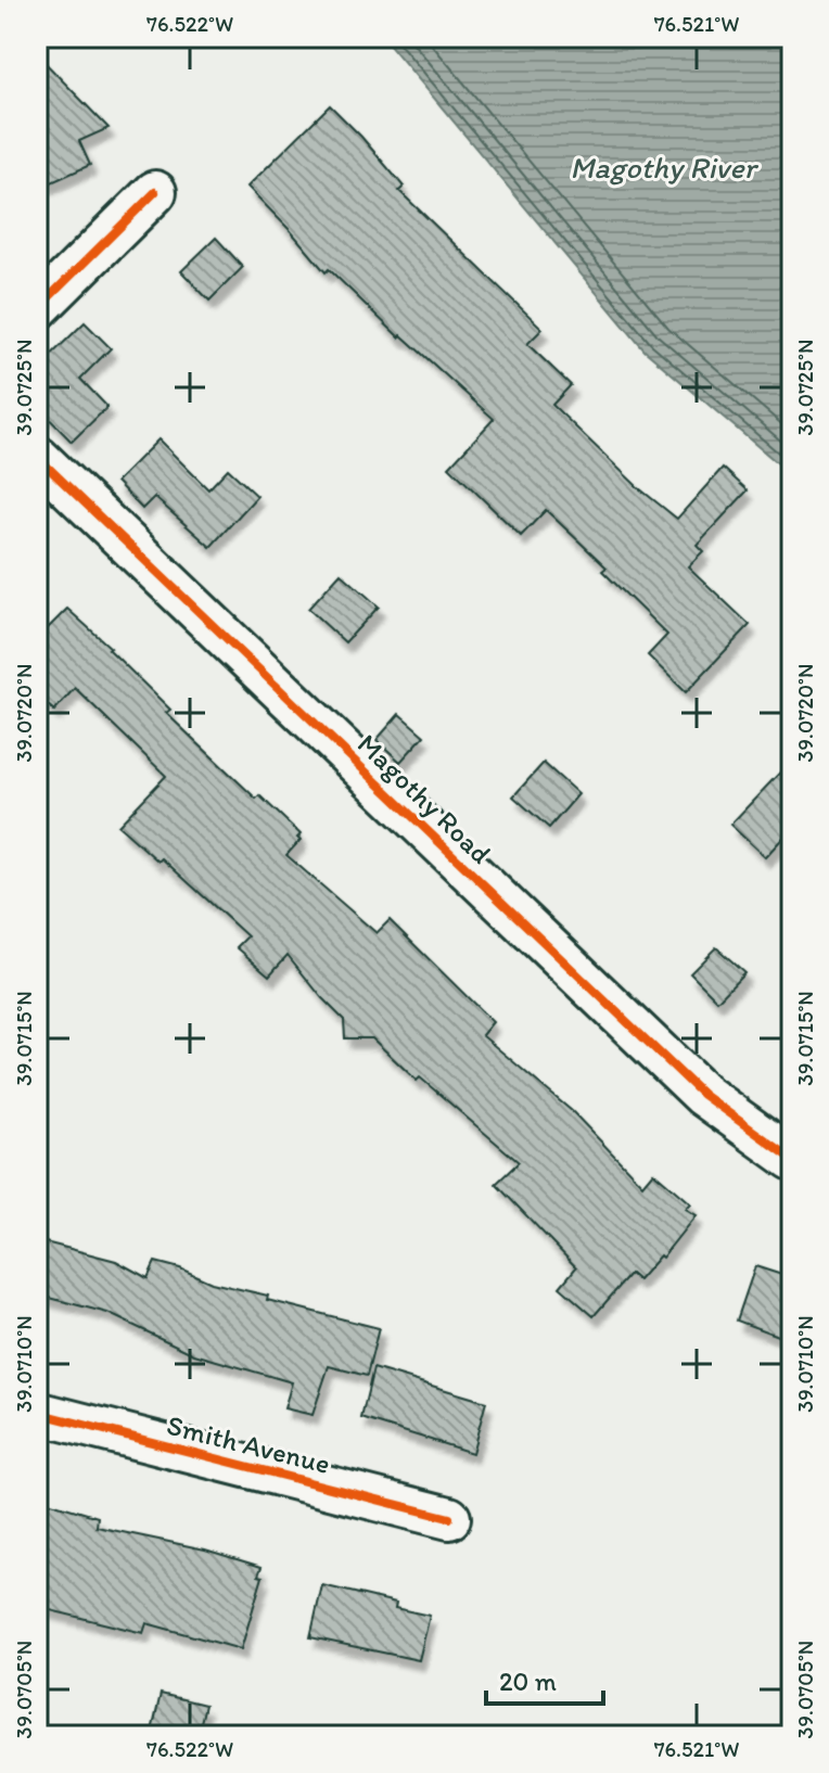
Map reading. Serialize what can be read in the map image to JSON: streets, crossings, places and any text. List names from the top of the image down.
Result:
{
  "streets": {
    "street": ["Magothy Road", "Smith Avenue"]
  },
  "water": ["Magothy River"],
  "scale_bar": "20 m",
  "coordinates": [
    "76.522°W",
    "76.521°W",
    "39.0725°N",
    "39.0720°N",
    "39.0715°N",
    "39.0710°N",
    "39.0705°N"
  ]
}
